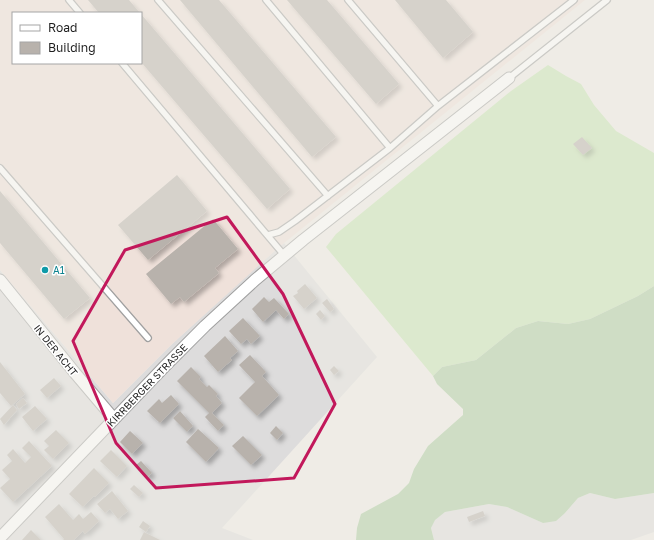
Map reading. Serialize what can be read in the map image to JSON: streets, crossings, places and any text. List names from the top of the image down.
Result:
{
  "streets": {
    "street": ["IN DER ACHT", "KIRRBERGER STRASSE"]
  },
  "crossings": [
    ["IN DER ACHT", "KIRRBERGER STRASSE"]
  ],
  "places": ["A1"],
  "legend": ["Road", "Building"]
}
